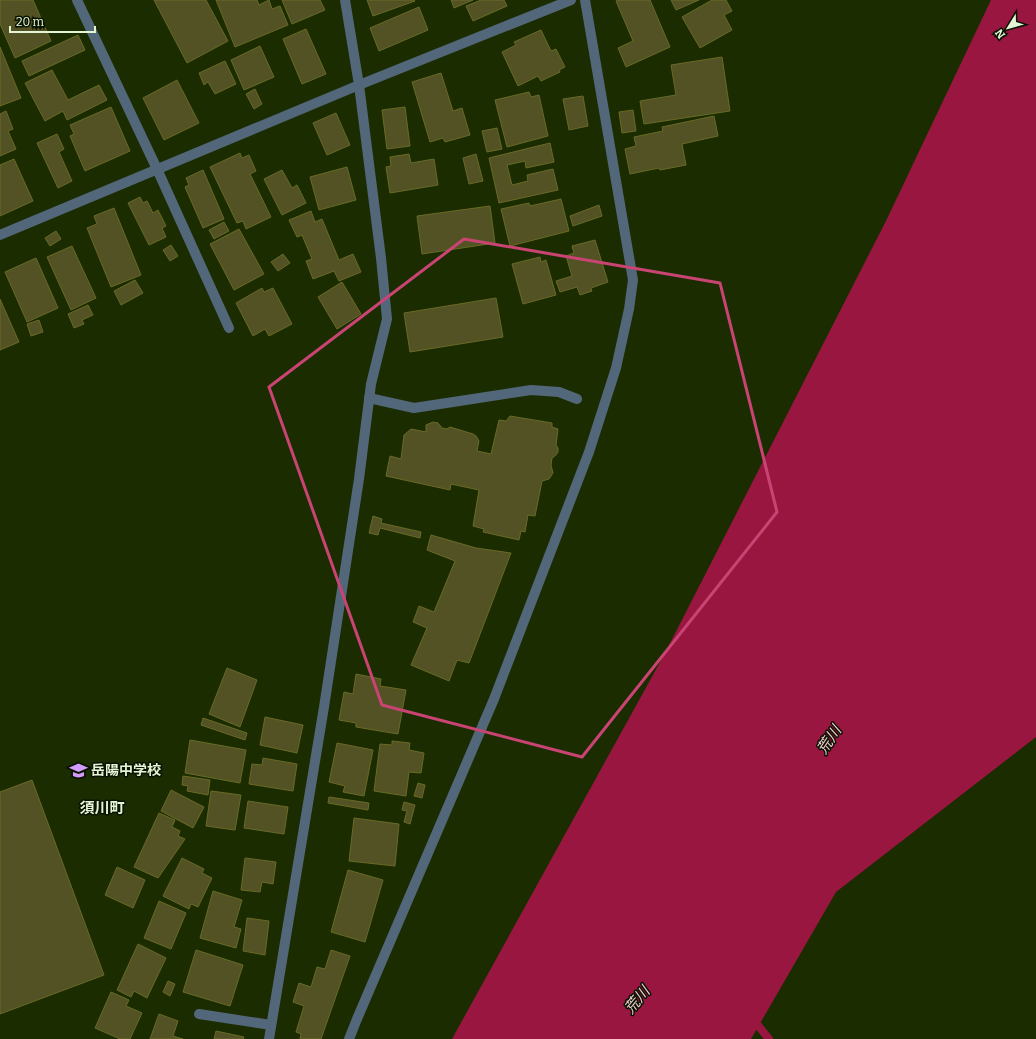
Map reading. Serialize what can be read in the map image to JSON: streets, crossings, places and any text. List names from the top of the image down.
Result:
{
  "districts": ["須川町"],
  "water": ["荒川"],
  "places": {
    "school or university": ["岳陽中学校"]
  },
  "scale_bar": "20 m",
  "north": "bottom left"
}
